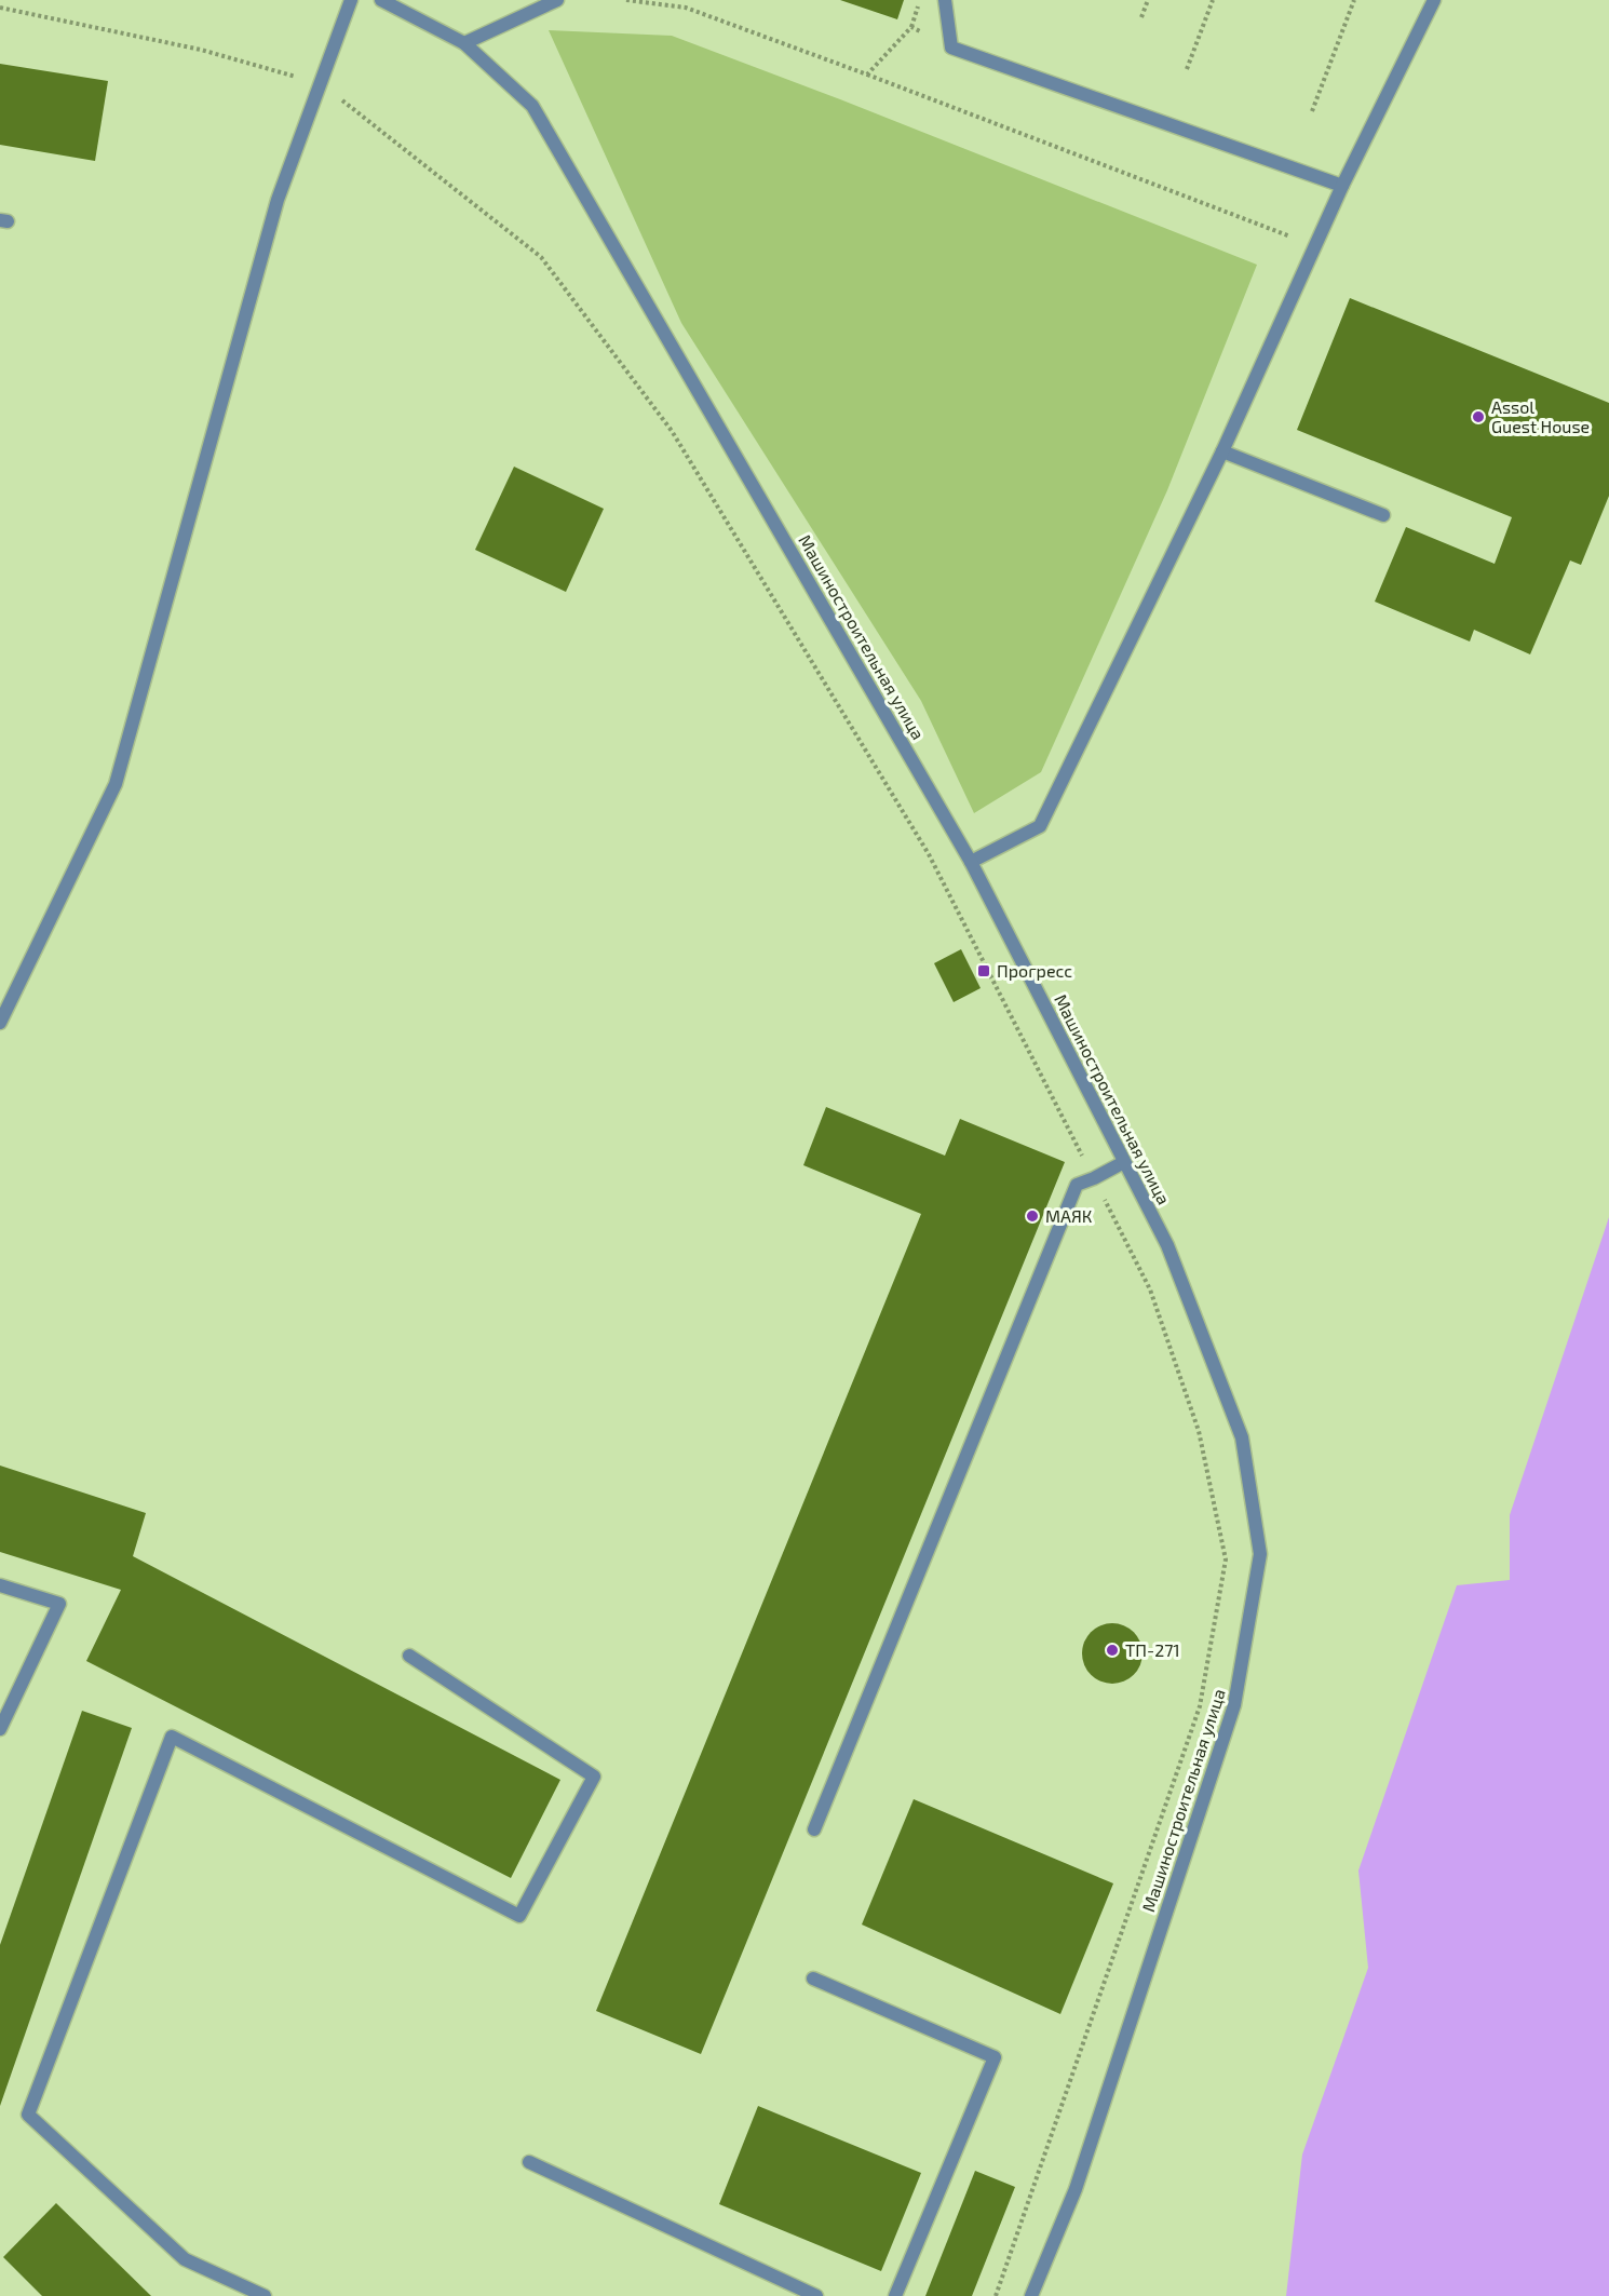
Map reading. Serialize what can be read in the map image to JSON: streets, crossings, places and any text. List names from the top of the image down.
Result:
{
  "streets": {
    "street": ["Машиностроительная улица"]
  },
  "places": {
    "other": ["Assol Guest House", "МАЯК", "ТП-271"],
    "transit": ["Прогресс"]
  }
}
